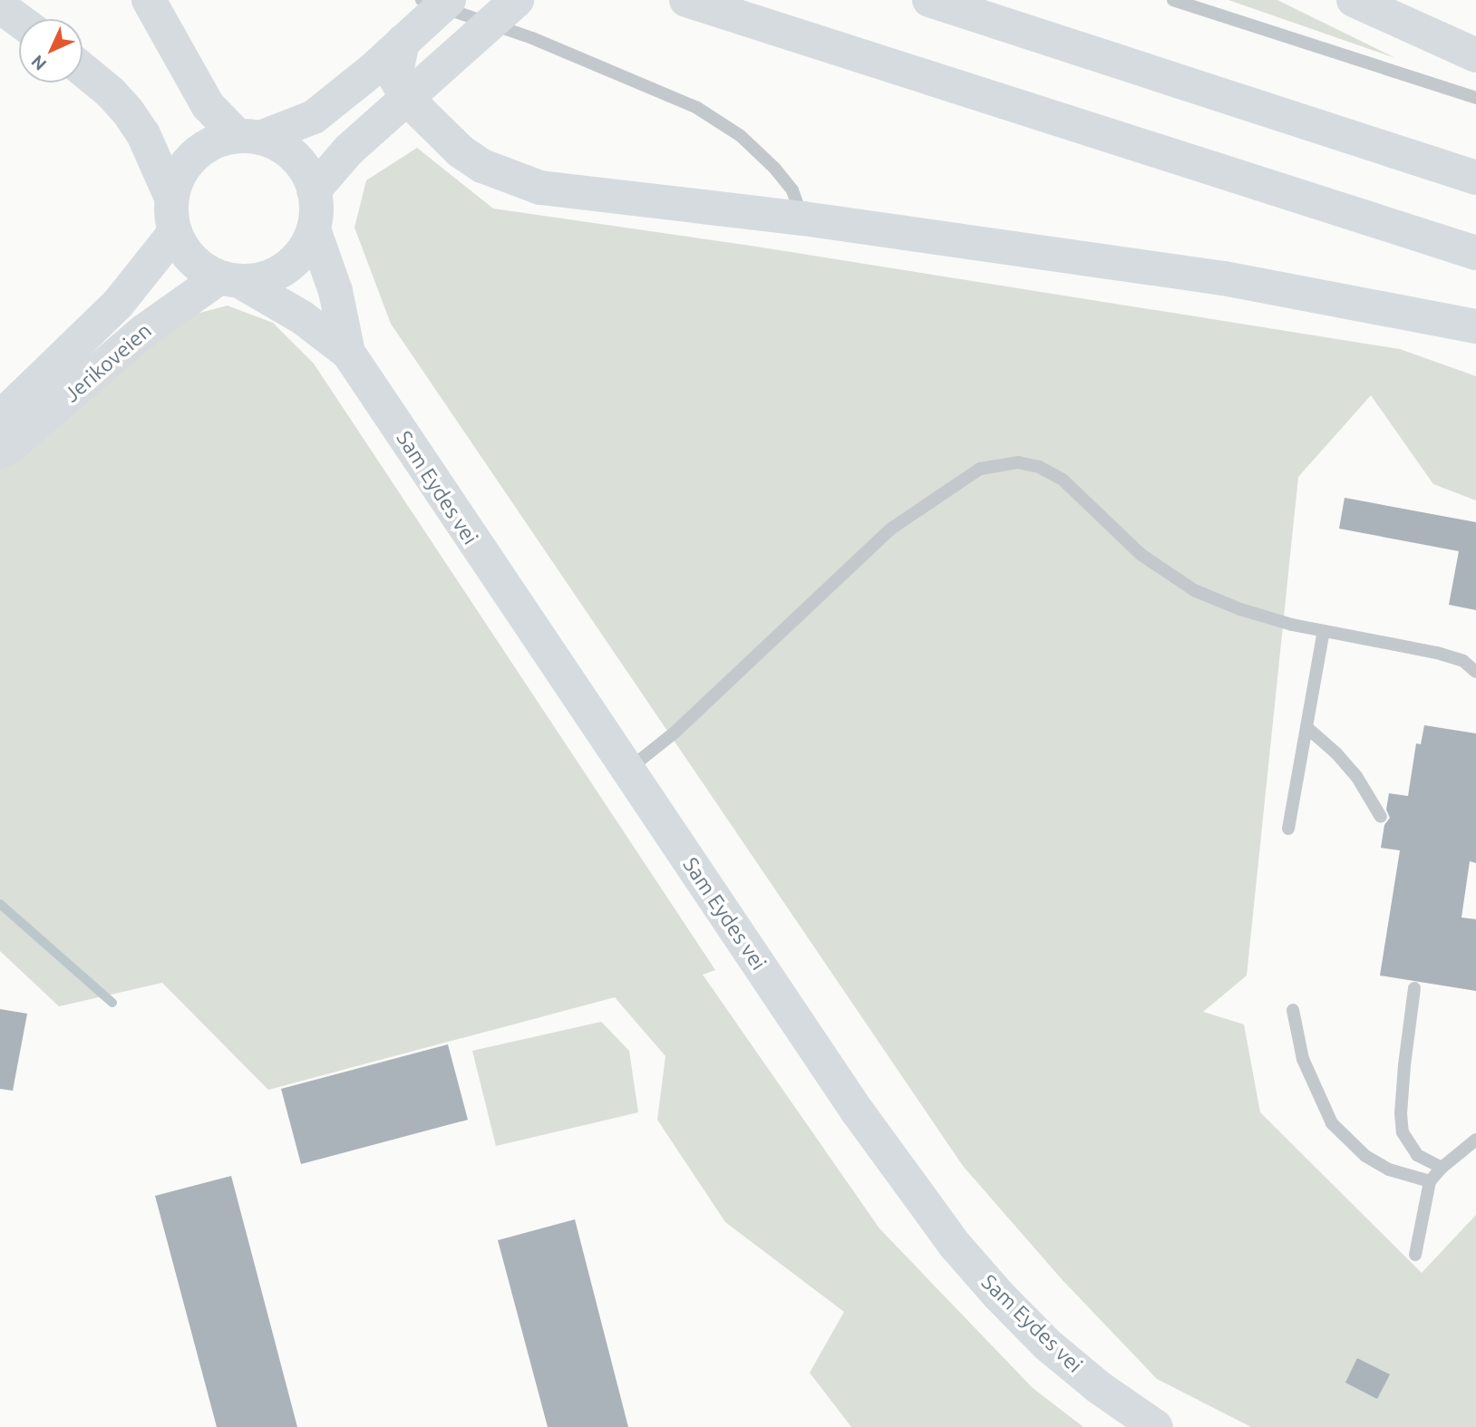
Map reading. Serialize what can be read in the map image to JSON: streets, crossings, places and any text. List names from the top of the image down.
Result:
{
  "streets": {
    "main road": ["Jerikoveien", "Sam Eydes vei"]
  },
  "crossings": [
    ["Jerikoveien", "Sam Eydes vei"]
  ],
  "north": "bottom left"
}
